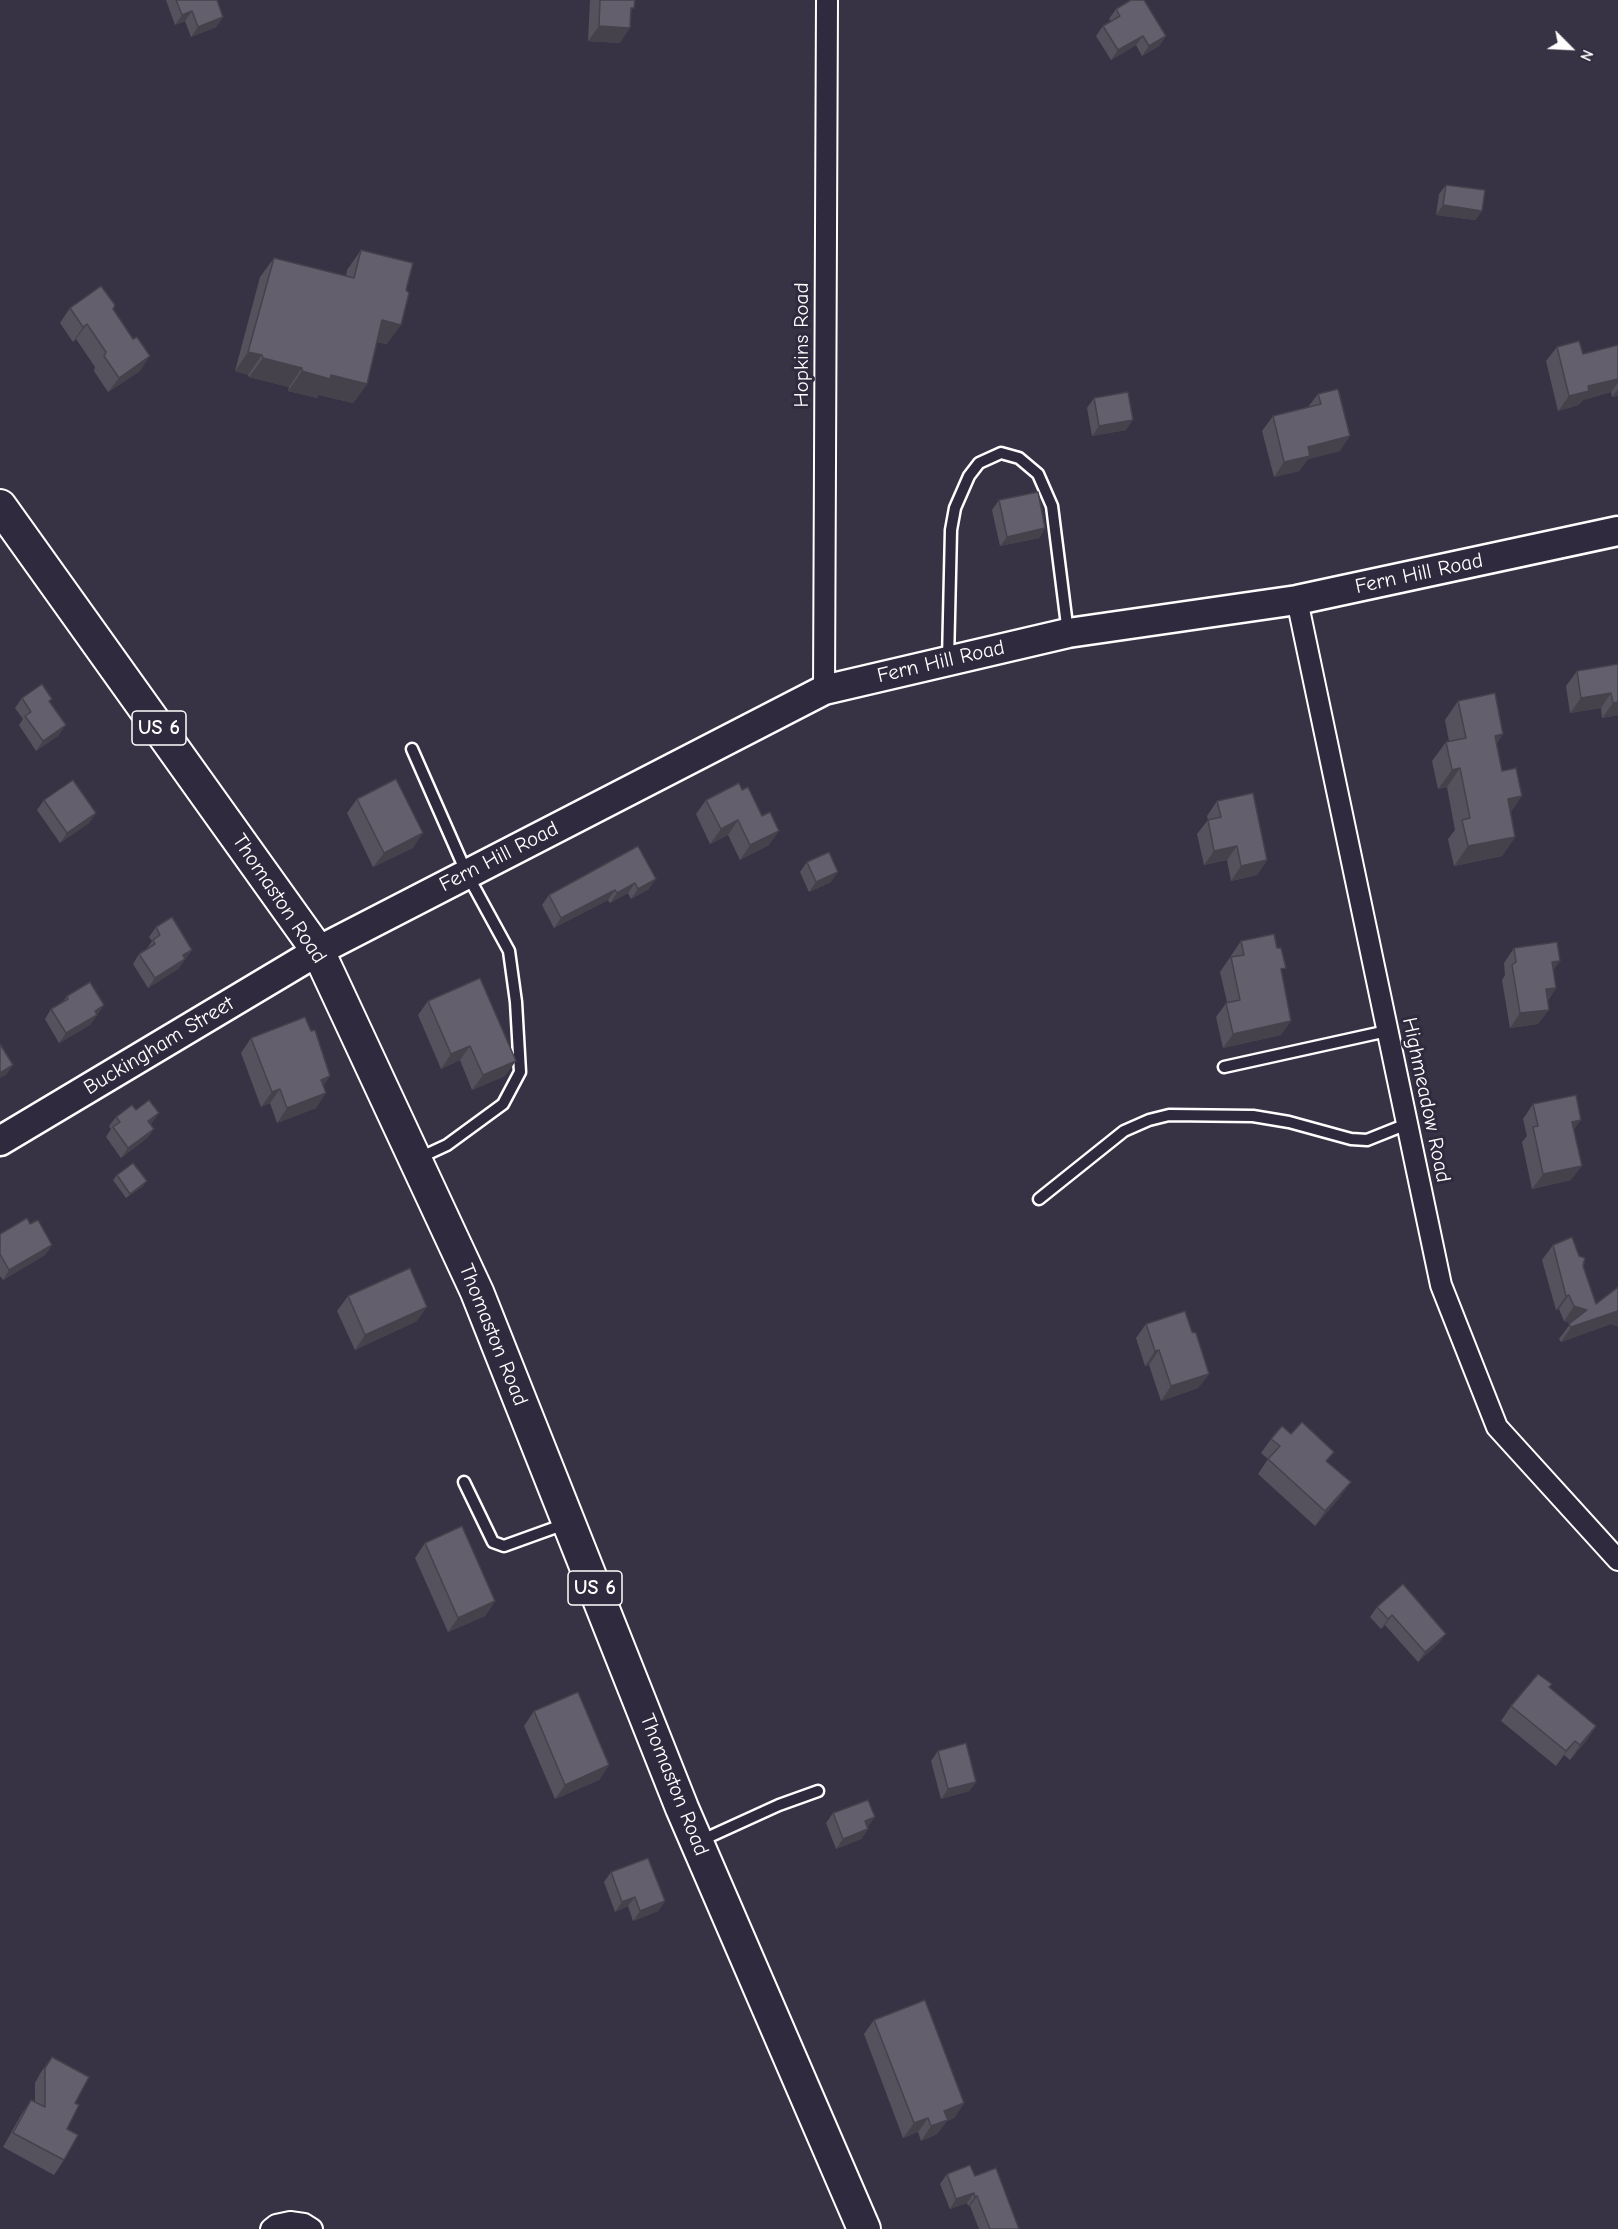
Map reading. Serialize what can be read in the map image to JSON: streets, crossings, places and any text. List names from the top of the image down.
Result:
{
  "streets": {
    "main road": ["US 6", "Thomaston Road"],
    "street": [
      "Hopkins Road",
      "Fern Hill Road",
      "Buckingham Street",
      "Highmeadow Road"
    ]
  },
  "crossings": [
    ["Hopkins Road", "Fern Hill Road"],
    ["Fern Hill Road", "Thomaston Road"],
    ["Fern Hill Road", "Buckingham Street"],
    ["Fern Hill Road", "Highmeadow Road"],
    ["Thomaston Road", "Buckingham Street"]
  ],
  "north": "bottom right"
}
